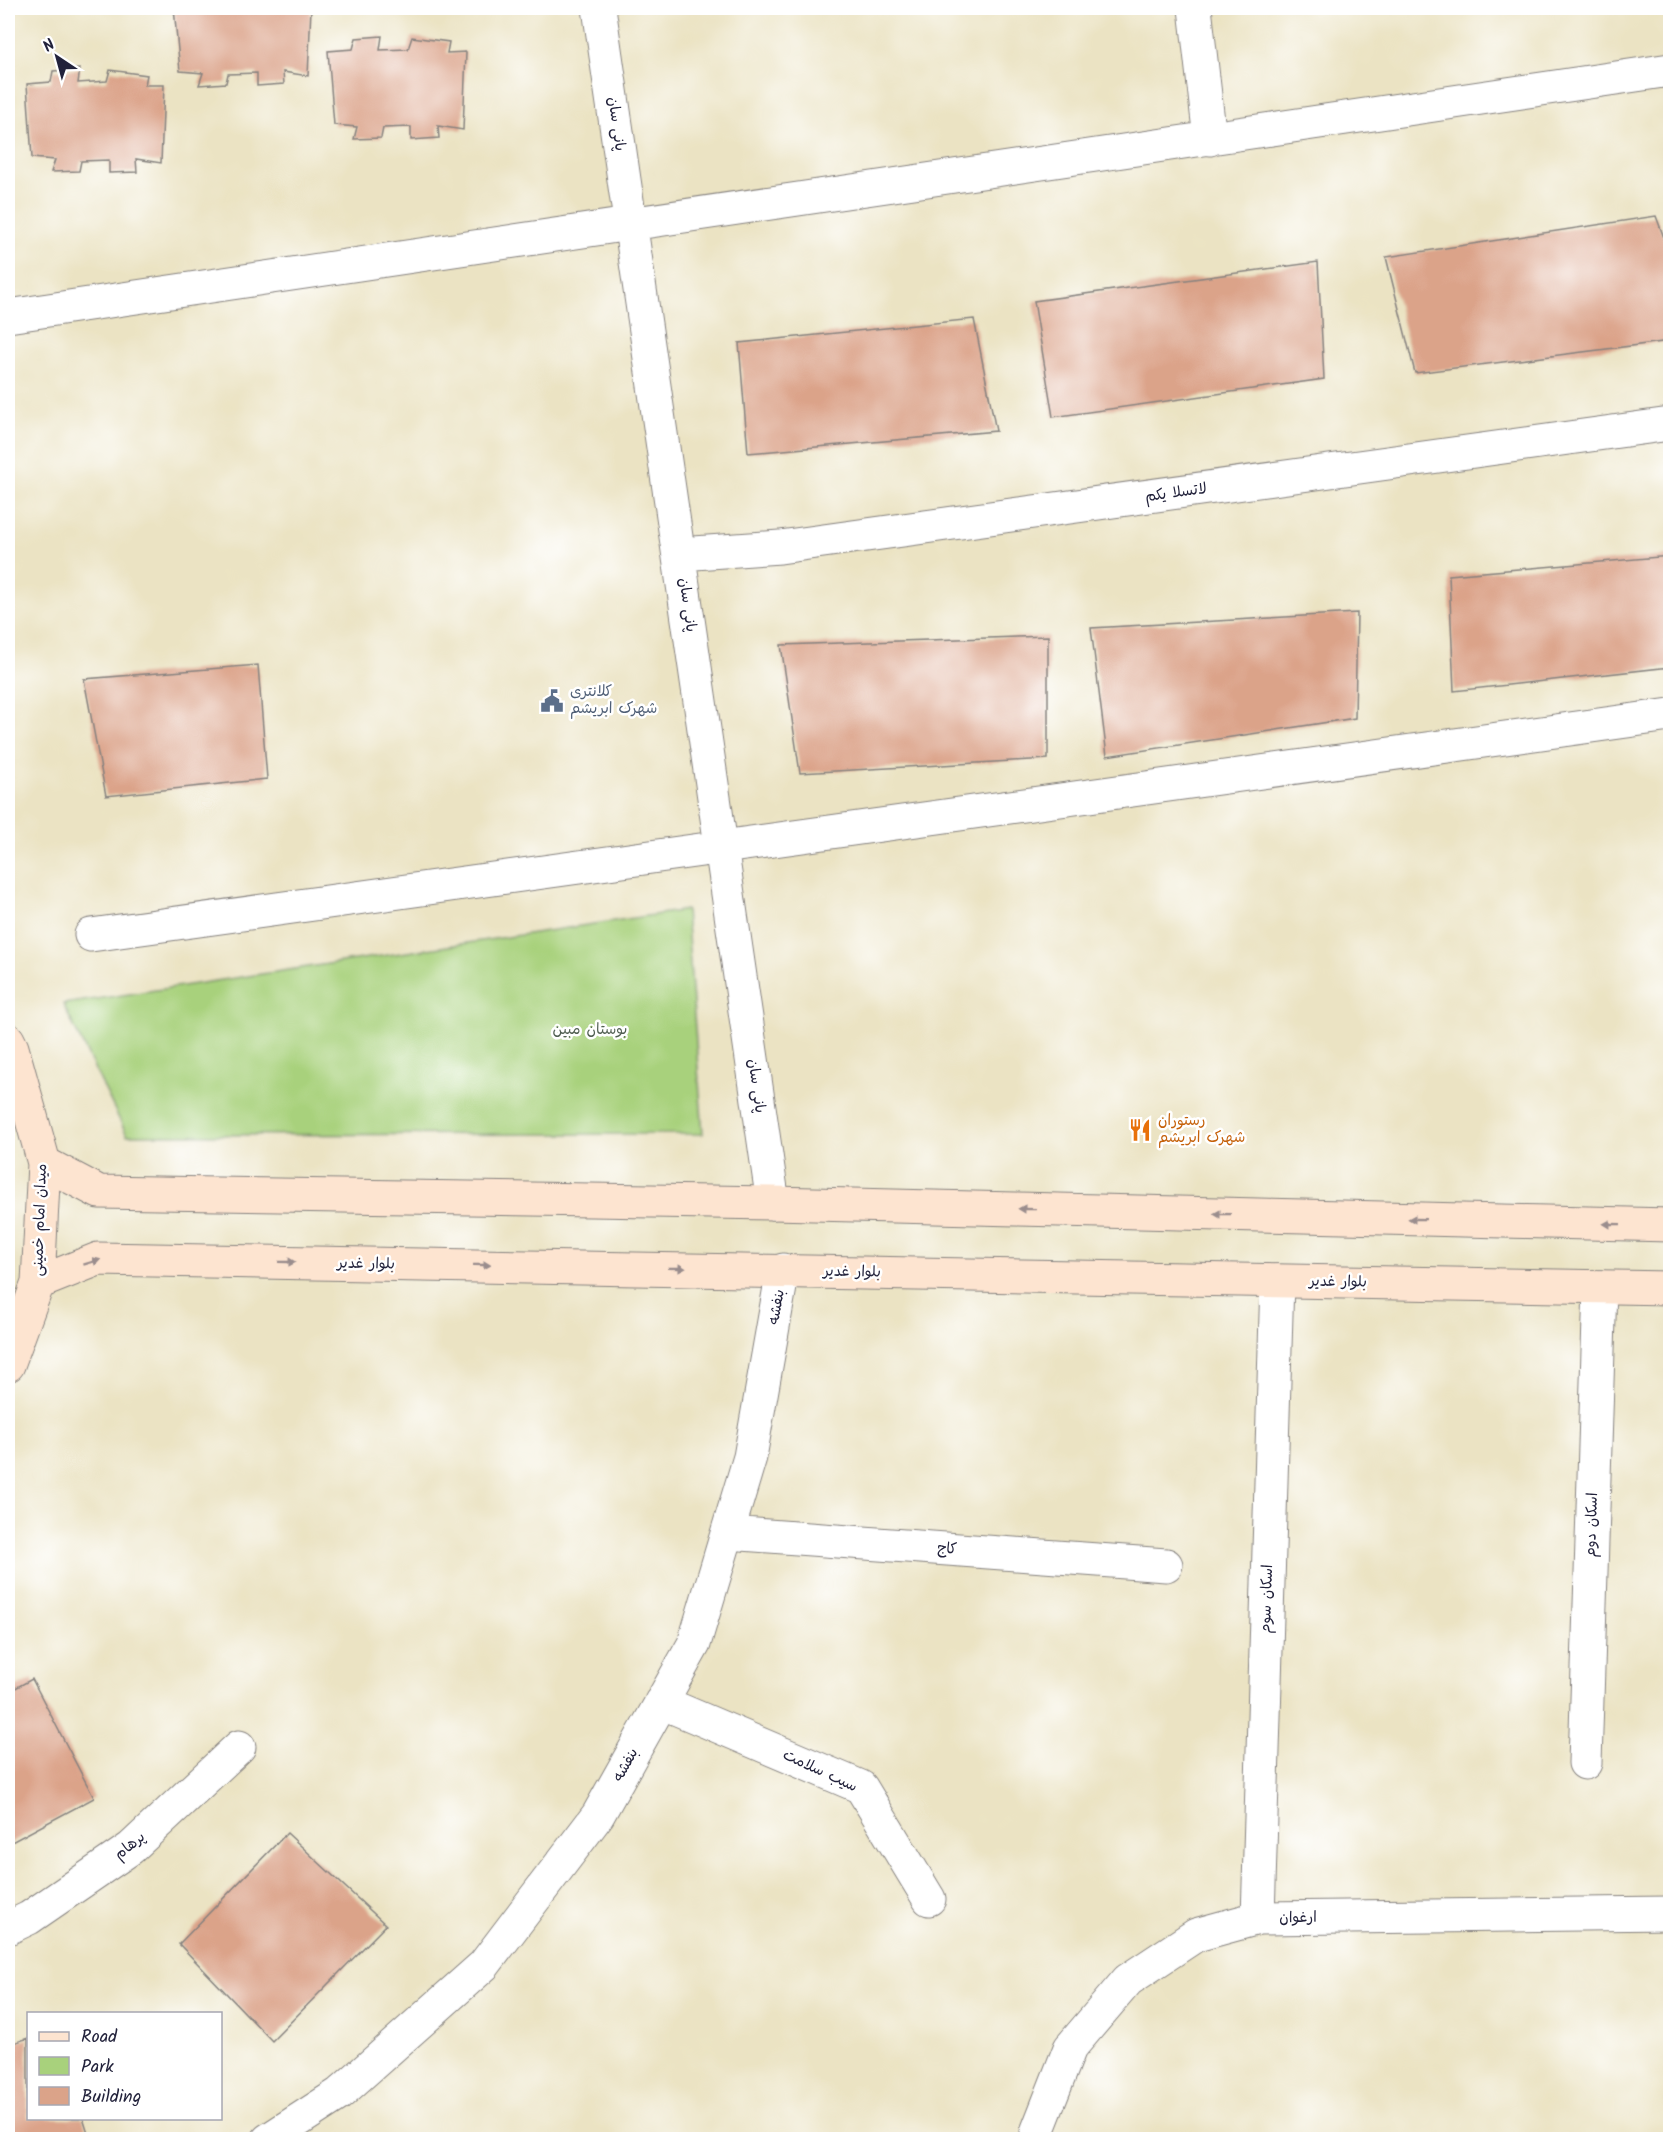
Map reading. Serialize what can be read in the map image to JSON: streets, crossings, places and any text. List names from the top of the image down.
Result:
{
  "streets": {
    "street": [
      "پانی سان",
      "لاتسلا یکم",
      "میدان امام خمینی",
      "بلوار غدیر",
      "بنفشه",
      "اسکان دوم",
      "کاج",
      "اسکان سوم",
      "سیب سلامت",
      "پرهام",
      "ارغوان"
    ]
  },
  "crossings": [
    ["پانی سان", "لاتسلا یکم"],
    ["میدان امام خمینی", "بلوار غدیر"],
    ["بلوار غدیر", "بنفشه"],
    ["بلوار غدیر", "اسکان دوم"],
    ["بلوار غدیر", "اسکان سوم"],
    ["بنفشه", "کاج"],
    ["بنفشه", "سیب سلامت"],
    ["اسکان سوم", "ارغوان"]
  ],
  "parks": ["بوستان مبین"],
  "places": {
    "public building": ["کلانتری شهرک ابریشم"],
    "restaurant": ["رستوران شهرک ابریشم"]
  },
  "legend": ["Road", "Park", "Building"],
  "north": "top left"
}
